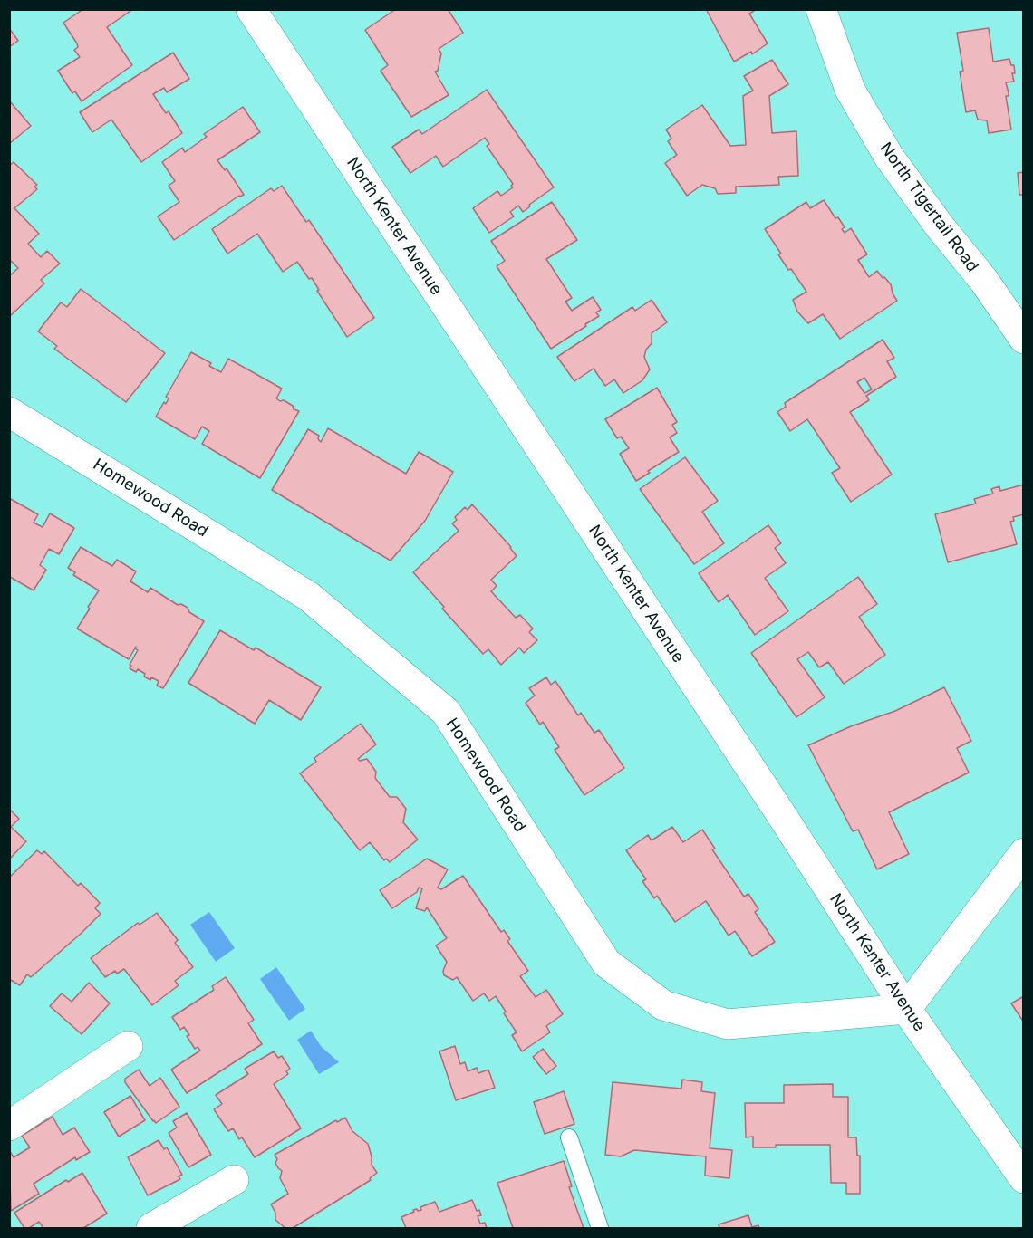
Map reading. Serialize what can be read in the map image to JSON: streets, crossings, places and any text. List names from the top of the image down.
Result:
{
  "streets": {
    "street": ["North Tigertail Road", "North Kenter Avenue", "Homewood Road"]
  },
  "crossings": [
    ["North Kenter Avenue", "Homewood Road"]
  ]
}
